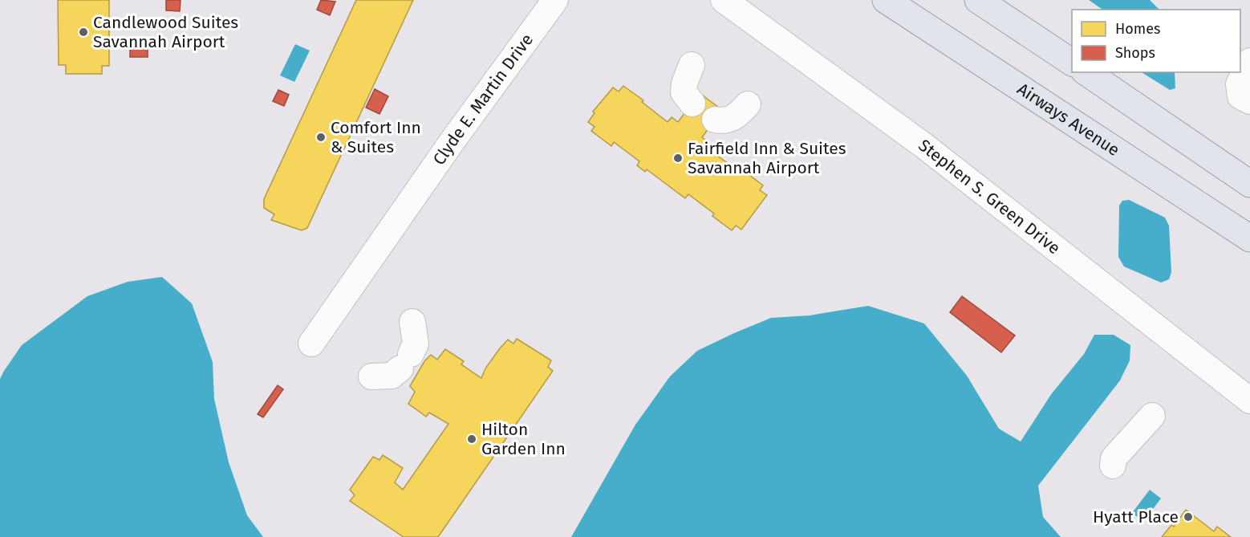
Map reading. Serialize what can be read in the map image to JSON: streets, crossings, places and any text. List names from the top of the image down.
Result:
{
  "streets": {
    "main road": ["Airways Avenue"],
    "street": ["Clyde E. Martin Drive", "Stephen S. Green Drive"]
  },
  "places": [
    "Candlewood Suites Savannah Airport",
    "Comfort Inn & Suites",
    "Fairfield Inn & Suites Savannah Airport",
    "Hilton Garden Inn",
    "Hyatt Place"
  ],
  "legend": ["Homes", "Shops"]
}
